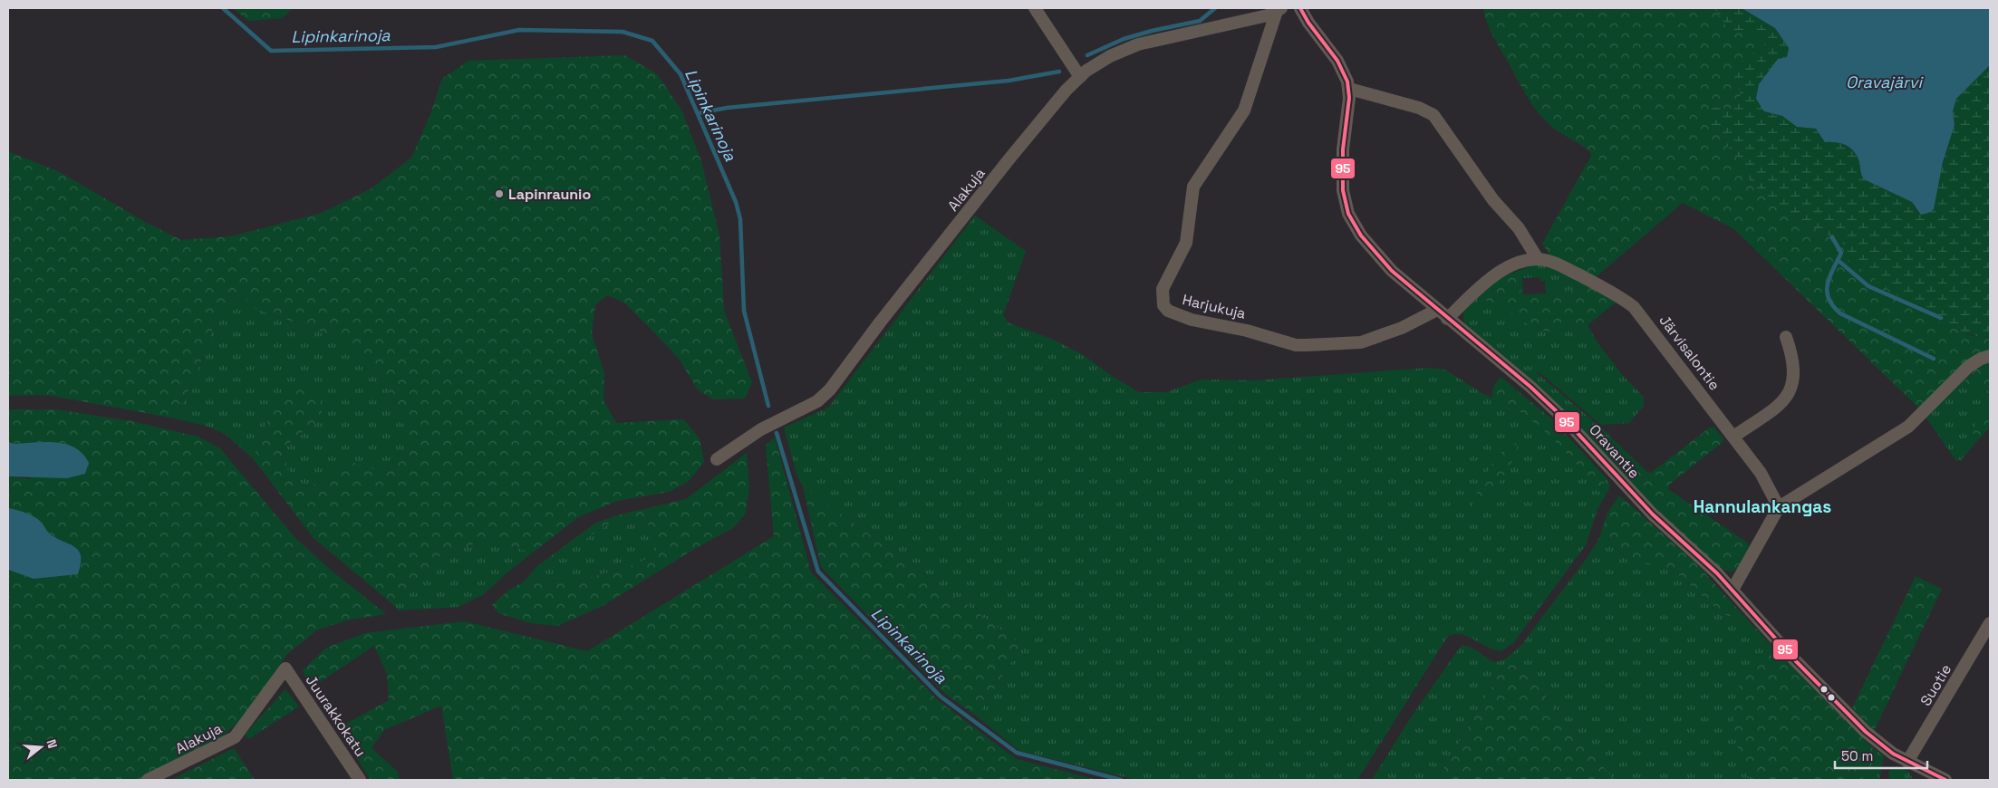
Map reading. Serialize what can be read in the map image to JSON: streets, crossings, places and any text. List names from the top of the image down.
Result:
{
  "streets": {
    "street": [
      "Alakuja",
      "Harjukuja",
      "Järvisalontie",
      "Oravantie",
      "Suotie",
      "Juurakkokatu"
    ]
  },
  "crossings": [
    ["Alakuja", "Harjukuja"],
    ["Alakuja", "Juurakkokatu"],
    ["Harjukuja", "Oravantie"],
    ["Järvisalontie", "Oravantie"],
    ["Oravantie", "Suotie"]
  ],
  "districts": ["Hannulankangas"],
  "water": ["Lipinkarinoja", "Oravajärvi"],
  "places": ["Lapinraunio"],
  "lines": ["transit line 95"],
  "scale_bar": "50 m",
  "north": "right"
}
